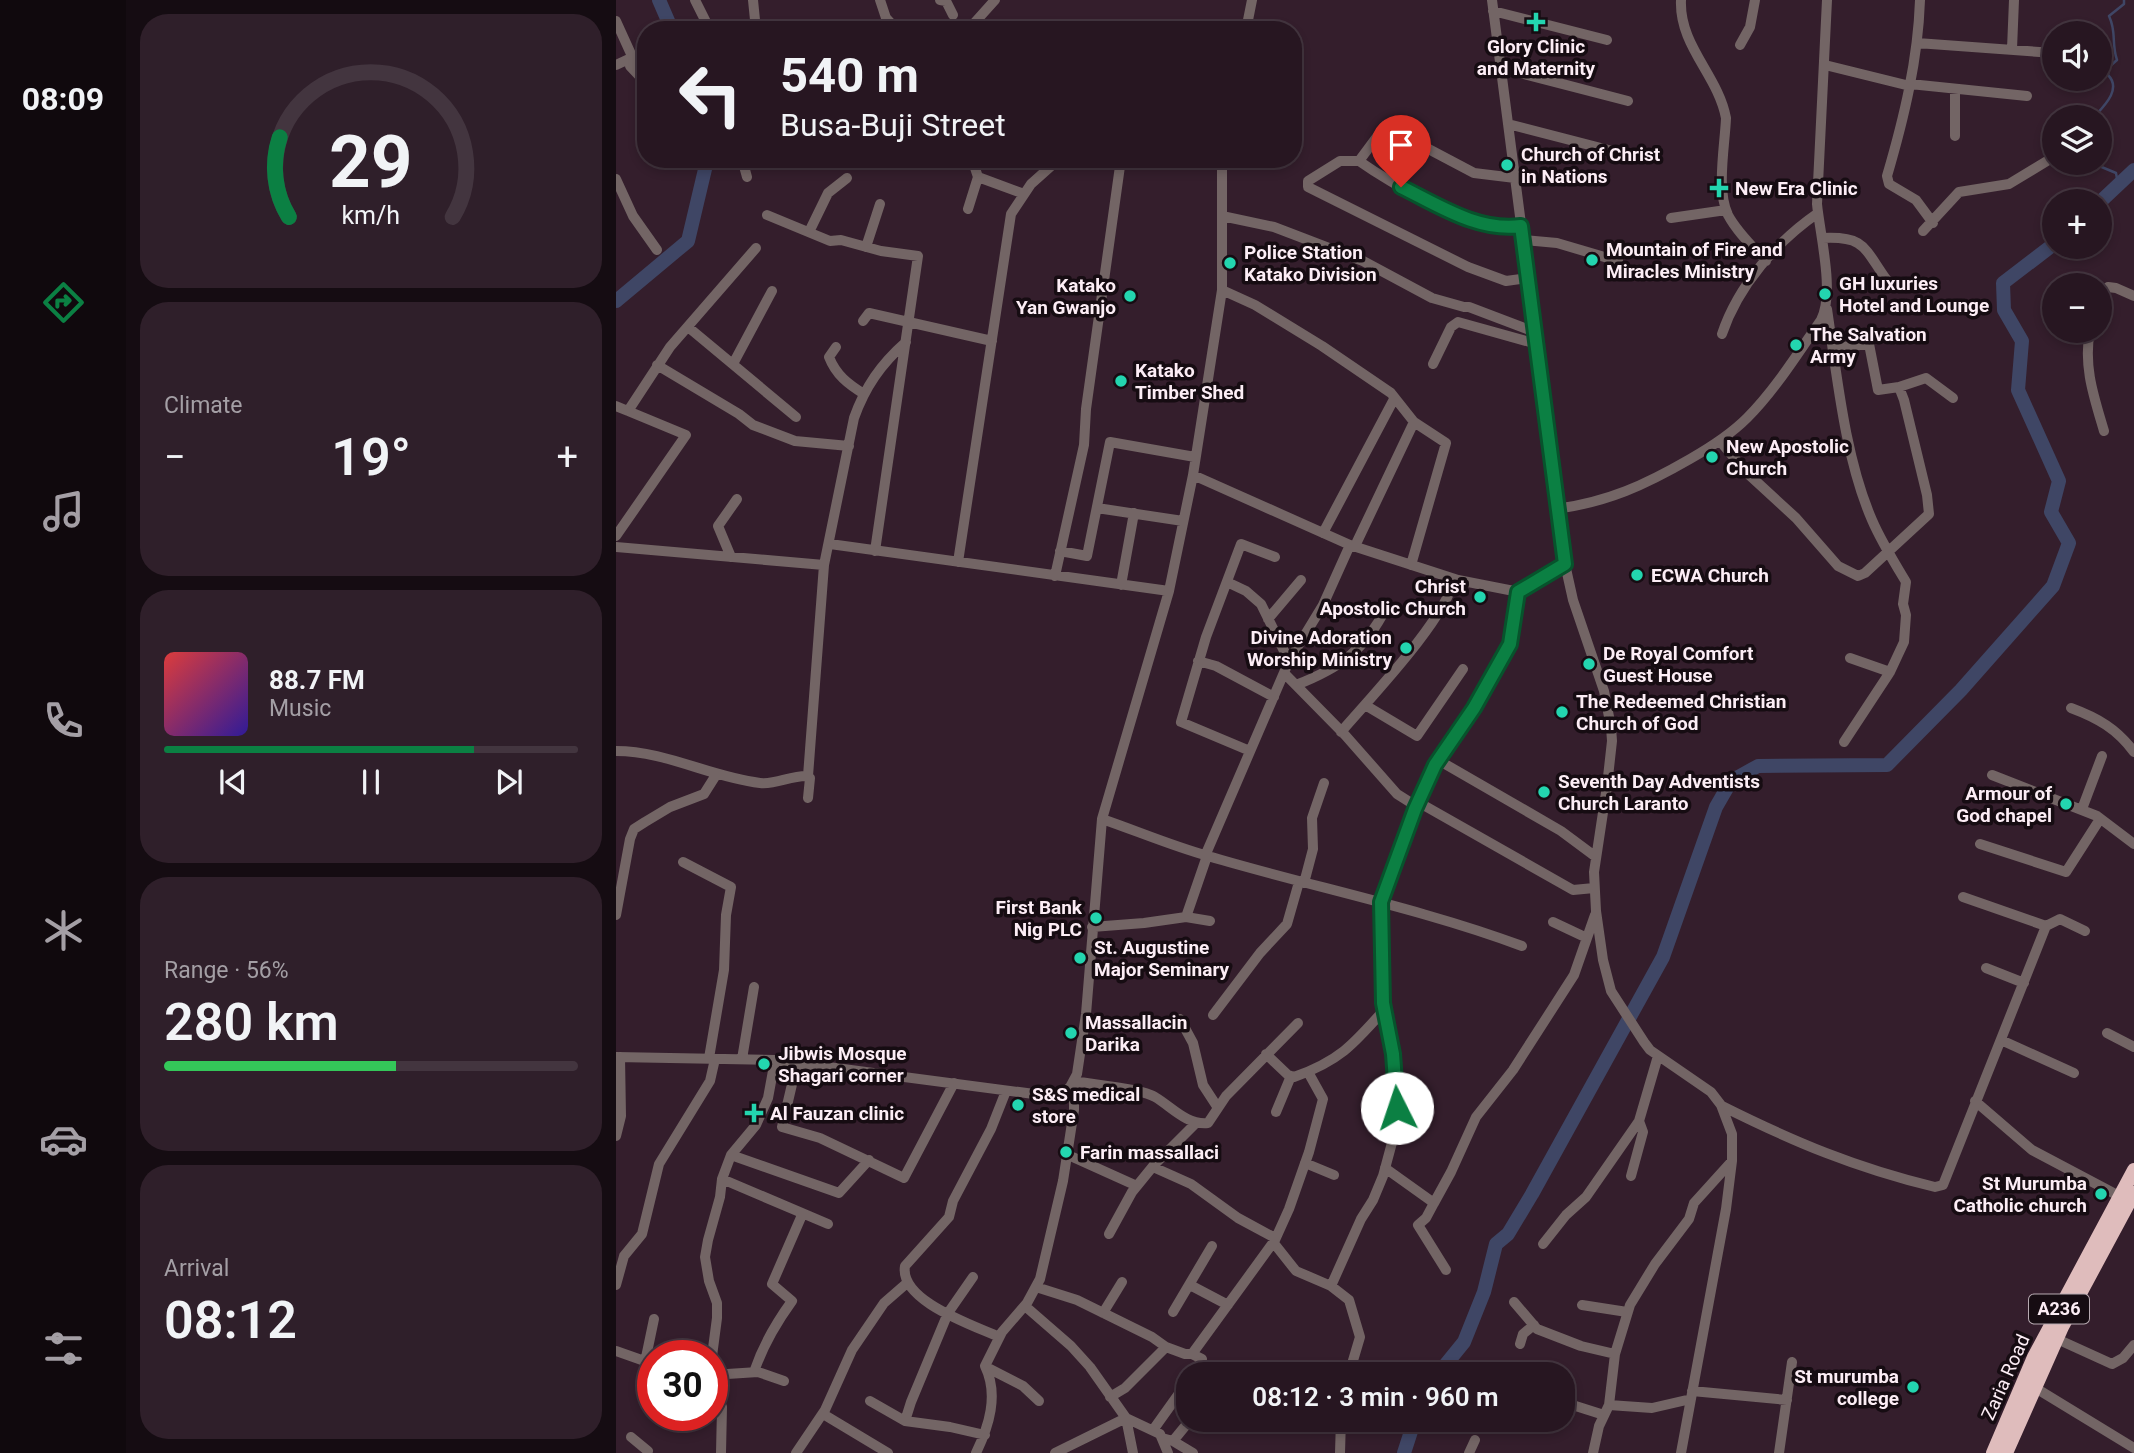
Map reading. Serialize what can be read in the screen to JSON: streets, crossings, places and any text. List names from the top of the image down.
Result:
{
  "streets": {
    "highway": ["A236", "Zaria Road"]
  },
  "crossings": [
    ["A236", "Zaria Road"]
  ],
  "places": {
    "health": ["Glory Clinic and Maternity", "New Era Clinic", "Al Fauzan clinic"],
    "other": [
      "Church of Christ in Nations",
      "Mountain of Fire and Miracles Ministry",
      "Police Station Katako Division",
      "GH luxuries Hotel and Lounge",
      "Katako Yan Gwanjo",
      "The Salvation Army",
      "Katako Timber Shed",
      "New Apostolic Church",
      "ECWA Church",
      "Christ Apostolic Church",
      "Divine Adoration Worship Ministry",
      "De Royal Comfort Guest House",
      "The Redeemed Christian Church of God",
      "Seventh Day Adventists Church Laranto",
      "Armour of God chapel",
      "First Bank Nig PLC",
      "St. Augustine Major Seminary",
      "Massallacin Darika",
      "Jibwis Mosque Shagari corner",
      "S&S medical store",
      "Farin massallaci",
      "St Murumba Catholic church",
      "St murumba college"
    ]
  },
  "page": {
    "tabs": "08:09",
    "map_buttons": ["+", "−"],
    "turn": ["540 m", "Busa-Buji Street"],
    "tile": [
      "Climate",
      ["Range · 56%", "280 km"],
      ["Arrival", "08:12"]
    ],
    "heat": ["−", "19°", "+"],
    "song": ["88.7 FM", "Music"],
    "limit": "30",
    "trip": "08:12 · 3 min · 960 m",
    "gauge": ["29", "km/h"]
  }
}
